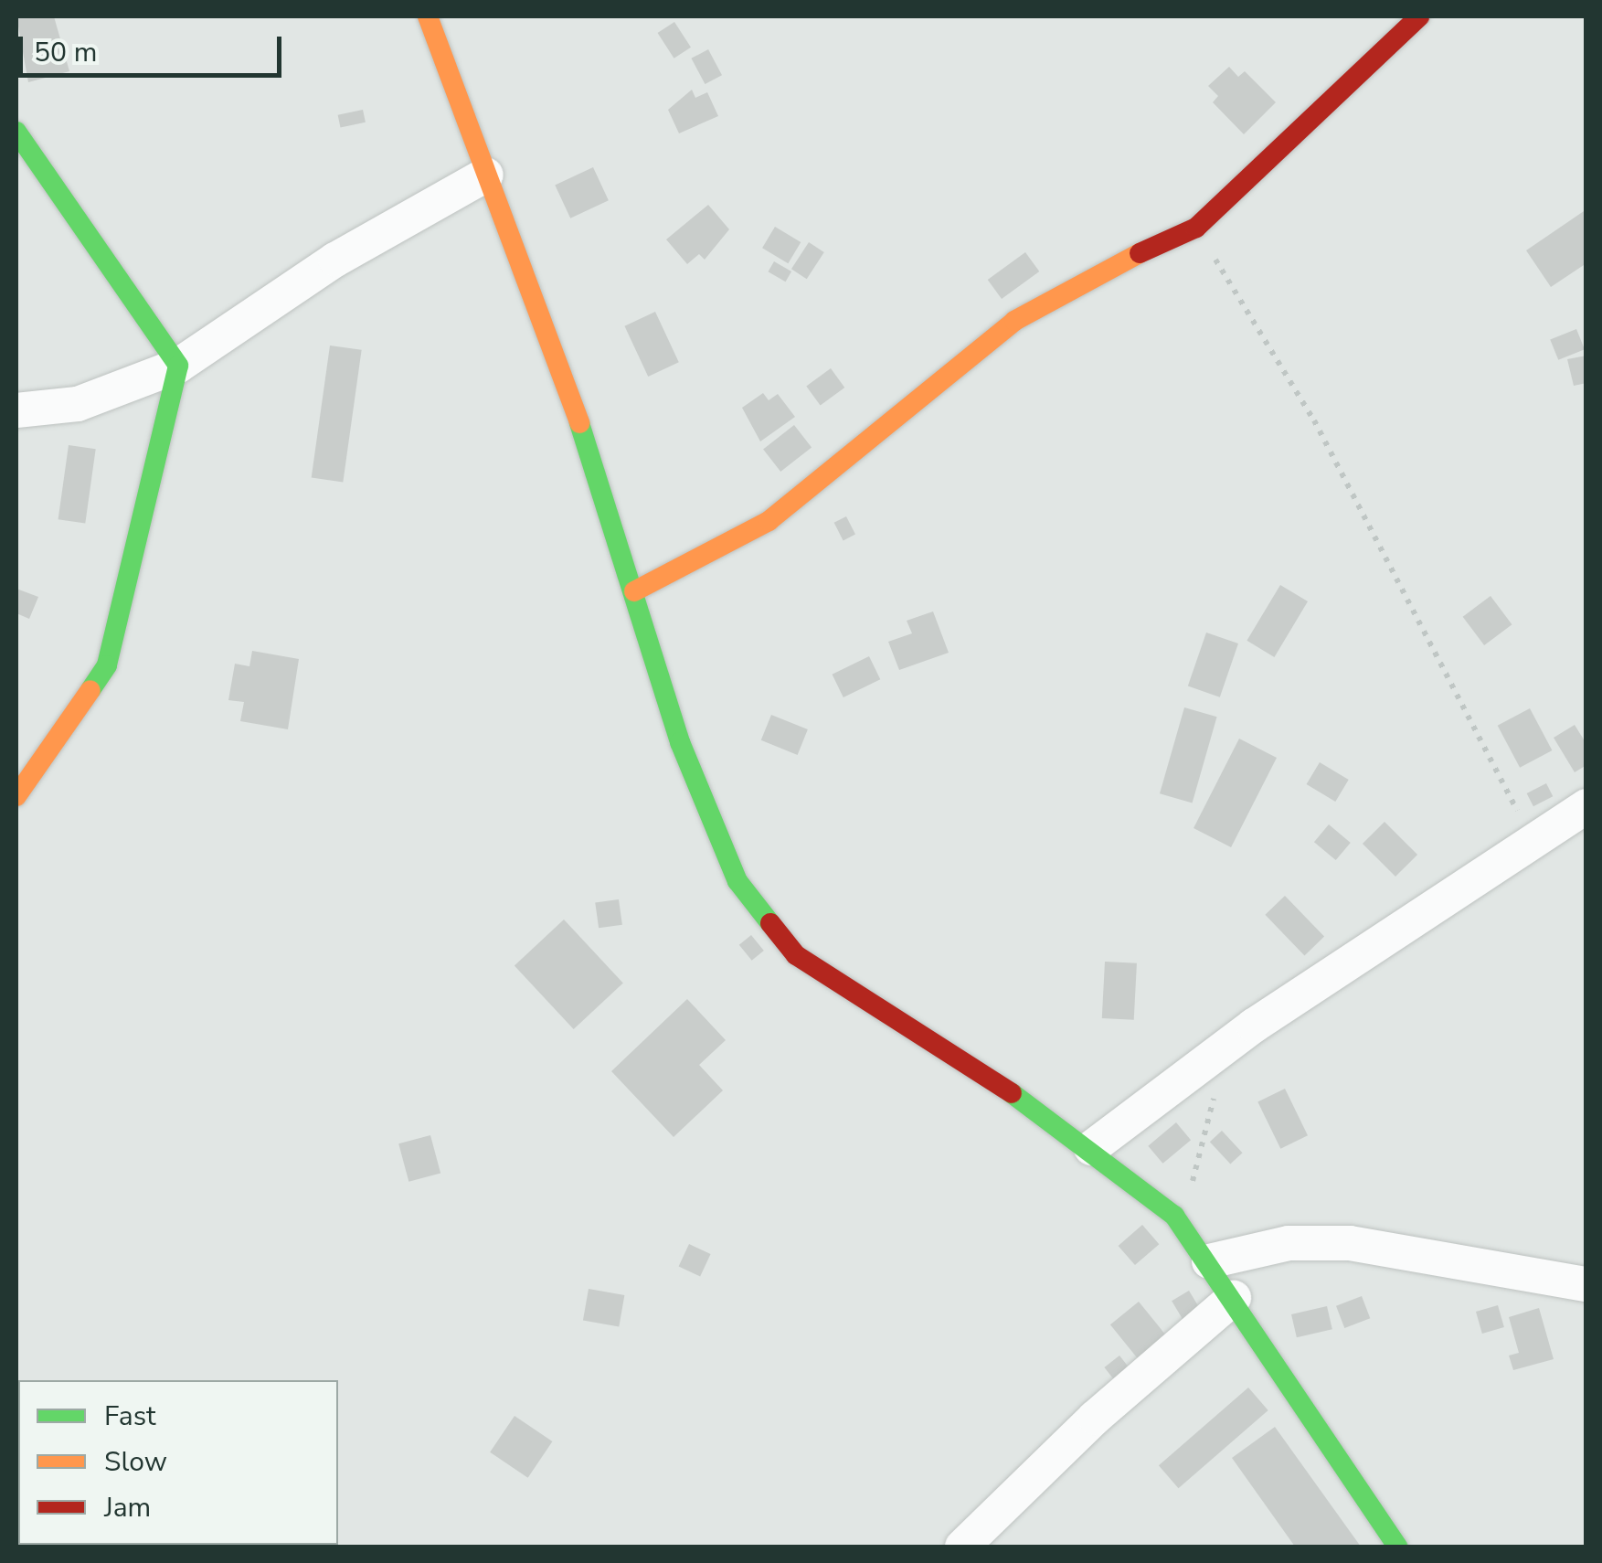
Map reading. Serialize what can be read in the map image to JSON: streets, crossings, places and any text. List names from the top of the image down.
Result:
{
  "legend": ["Fast", "Slow", "Jam"],
  "scale_bar": "50 m"
}
